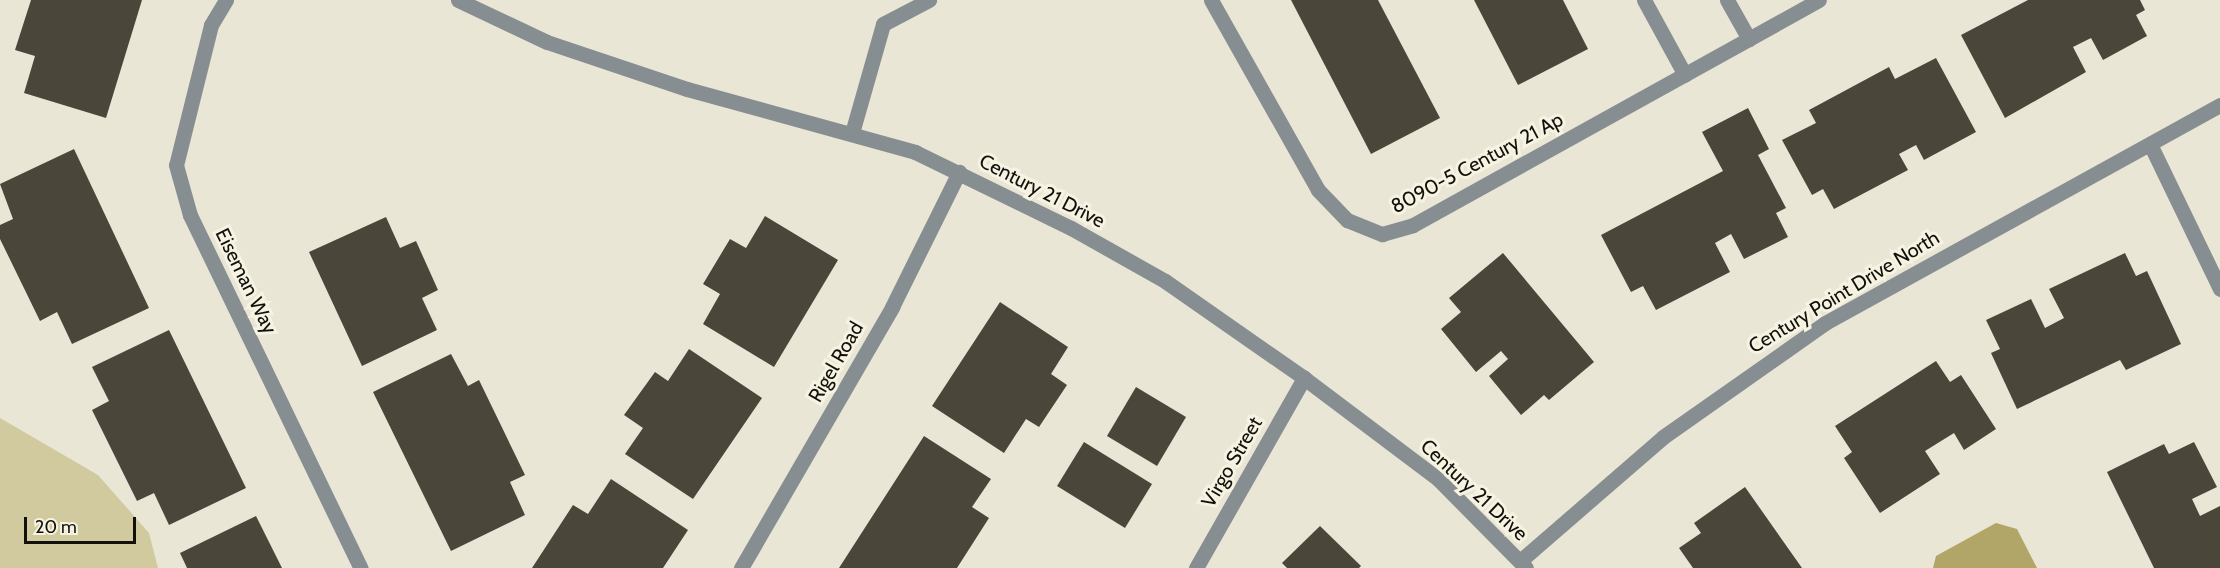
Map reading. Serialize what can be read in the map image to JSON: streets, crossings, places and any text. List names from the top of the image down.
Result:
{
  "streets": {
    "street": [
      "8090-5 Century 21 Ap",
      "Century 21 Drive",
      "Eiseman Way",
      "Century Point Drive North",
      "Rigel Road",
      "Virgo Street"
    ]
  },
  "crossings": [
    ["Century 21 Drive", "Century Point Drive North"],
    ["Century 21 Drive", "Rigel Road"],
    ["Century 21 Drive", "Virgo Street"]
  ],
  "scale_bar": "20 m"
}
